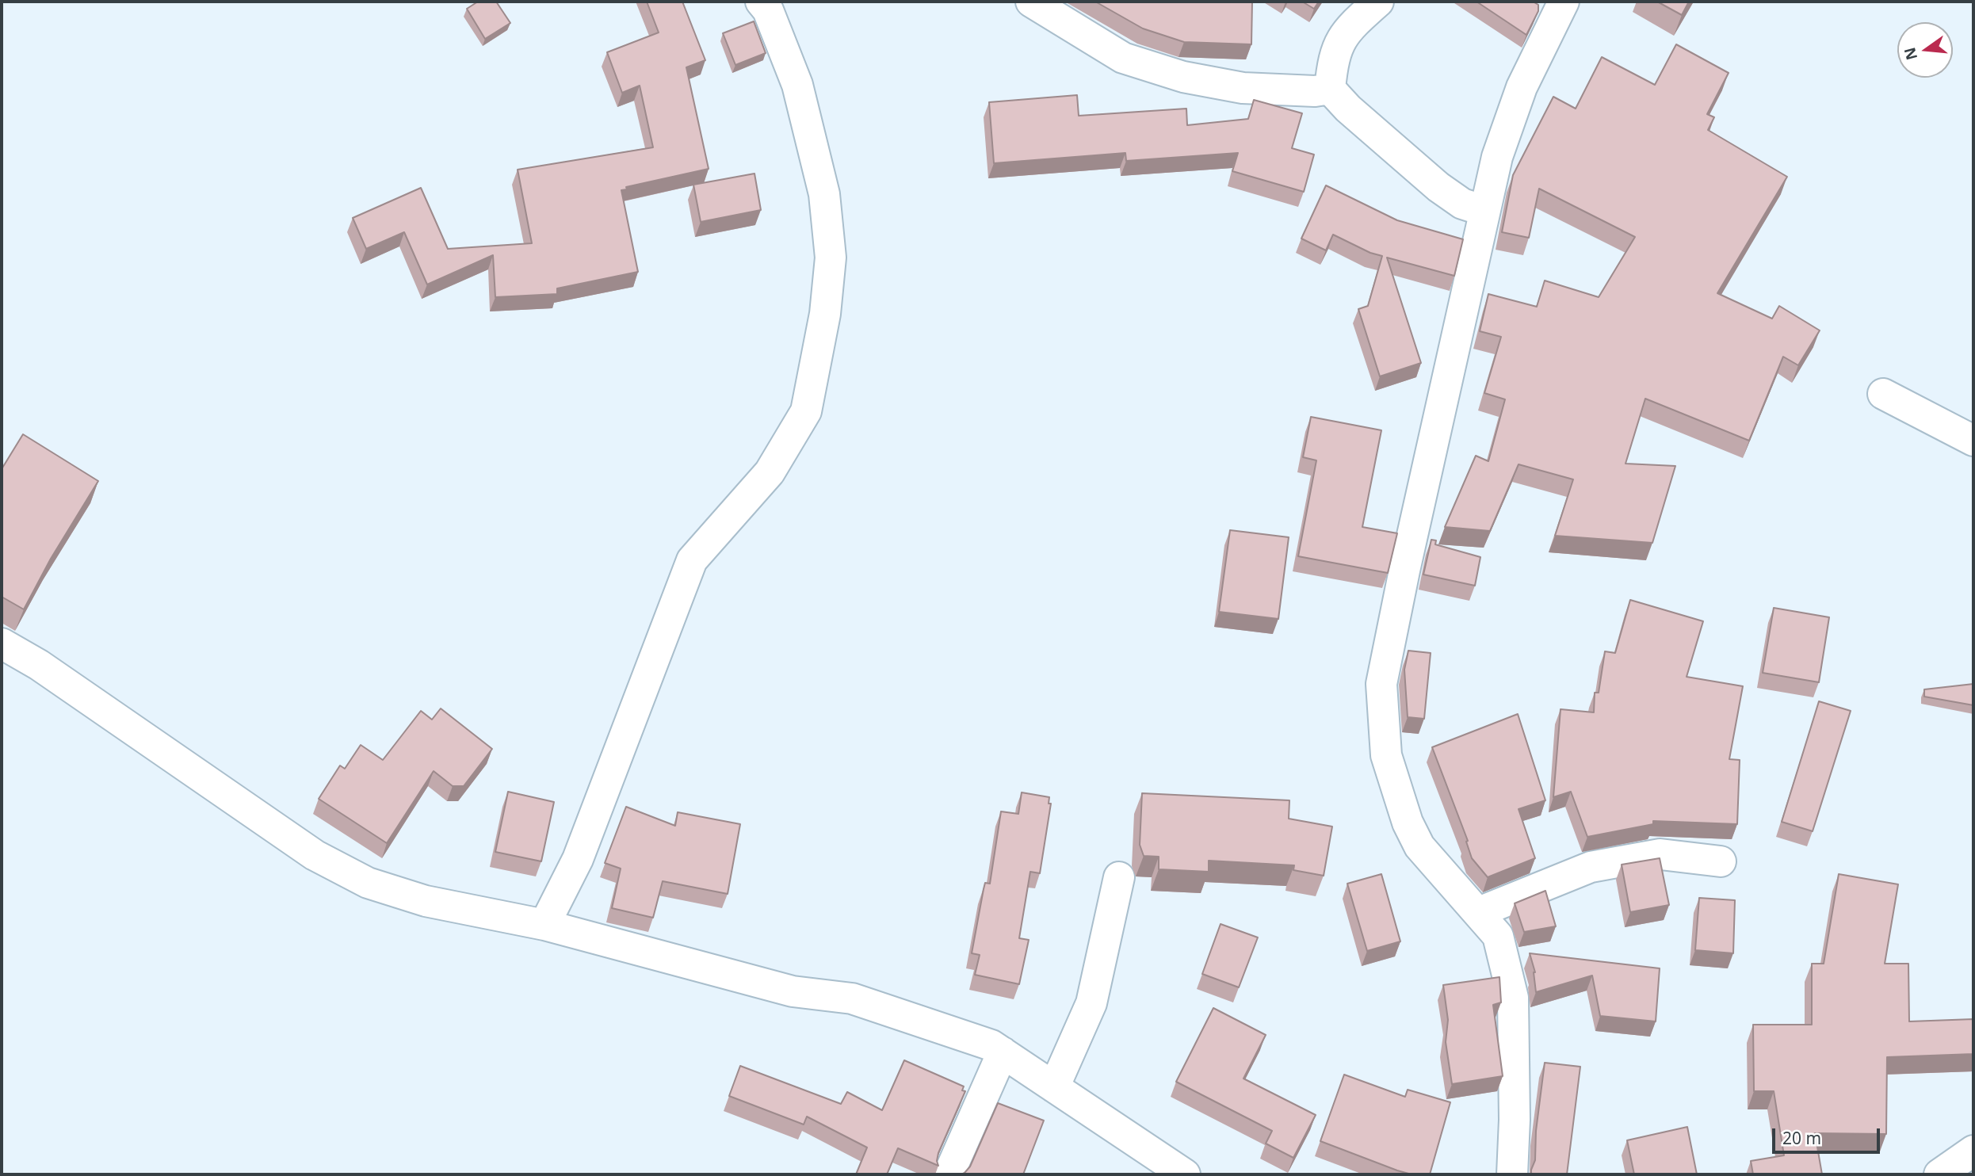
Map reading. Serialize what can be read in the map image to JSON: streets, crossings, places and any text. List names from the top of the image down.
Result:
{
  "scale_bar": "20 m",
  "north": "left"
}
